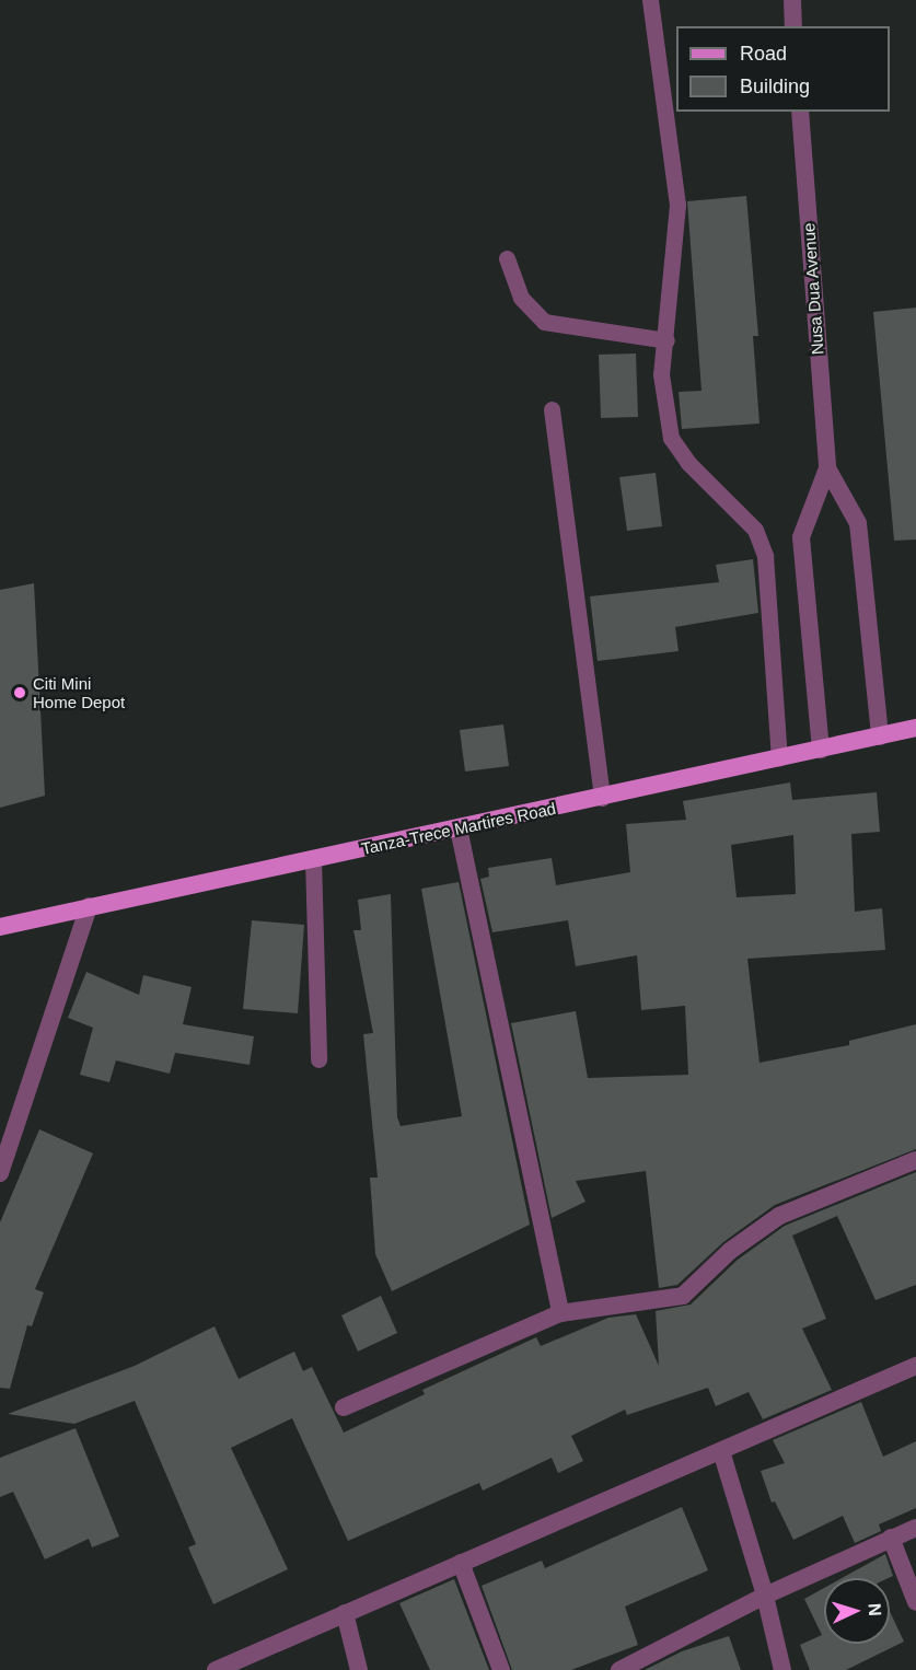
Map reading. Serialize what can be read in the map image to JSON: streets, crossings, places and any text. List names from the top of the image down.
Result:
{
  "streets": {
    "main road": ["Tanza-Trece Martires Road"],
    "street": ["Nusa Dua Avenue"]
  },
  "crossings": [
    ["Nusa Dua Avenue", "Tanza-Trece Martires Road"]
  ],
  "places": ["Citi Mini Home Depot"],
  "legend": ["Road", "Building"],
  "north": "right"
}
